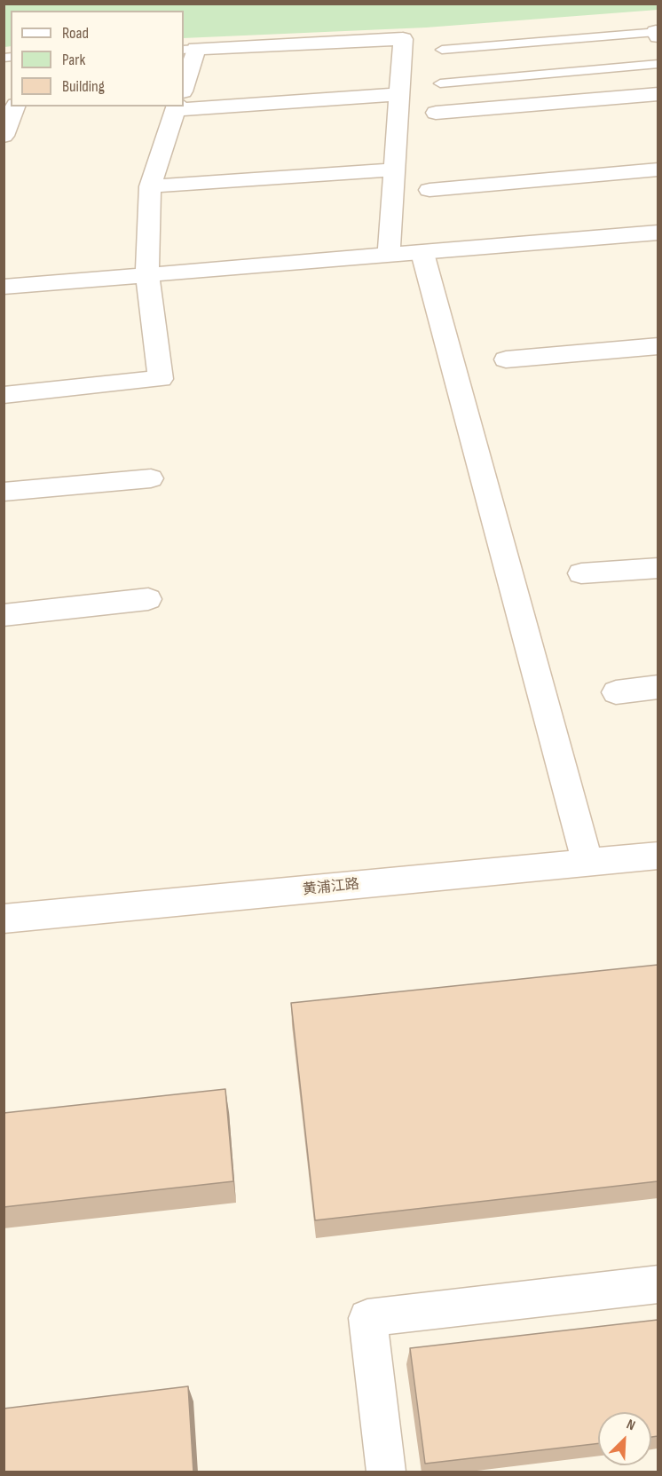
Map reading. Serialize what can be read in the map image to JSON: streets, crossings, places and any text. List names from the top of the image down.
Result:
{
  "streets": {
    "street": ["黄浦江路"]
  },
  "legend": ["Road", "Park", "Building"],
  "north": "top right"
}
